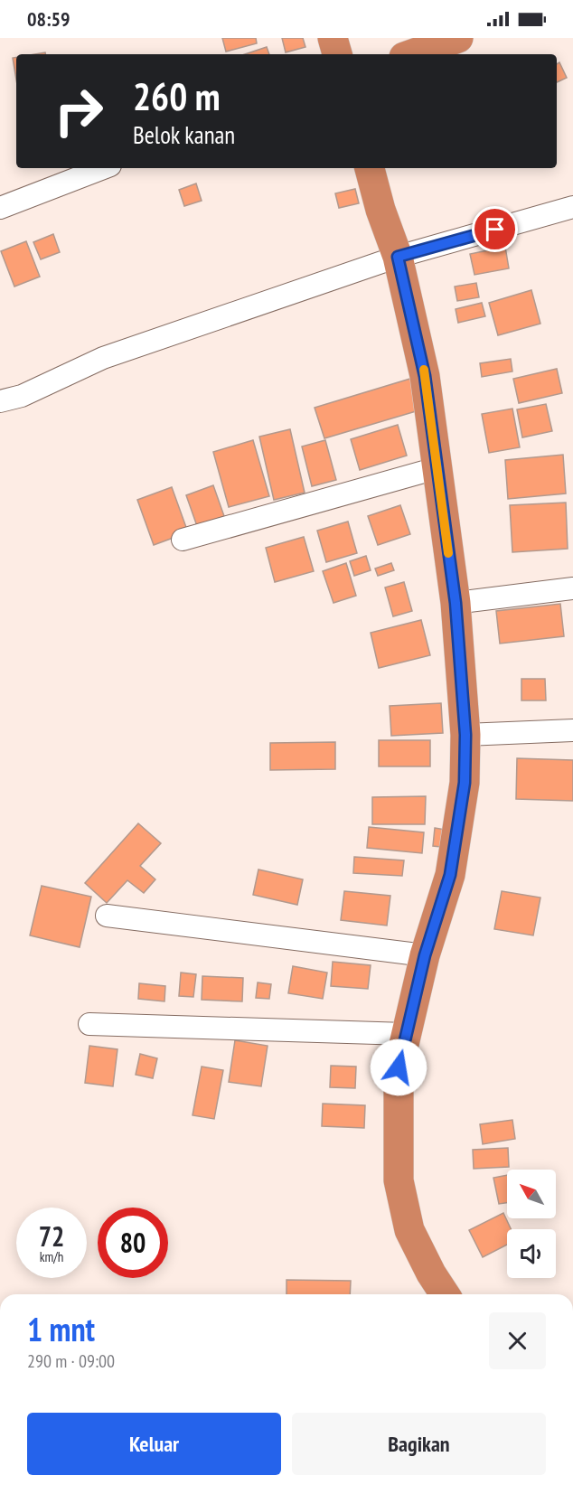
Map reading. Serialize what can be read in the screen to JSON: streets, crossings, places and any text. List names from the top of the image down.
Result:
{
  "north": "top left",
  "page": {
    "status": "08:59",
    "turn": ["260 m", "Belok kanan"],
    "speed": "72 km/h",
    "limit": "80",
    "heading": ["1 mnt", "290 m · 09:00"],
    "buttons": ["Keluar", "Bagikan"]
  }
}
